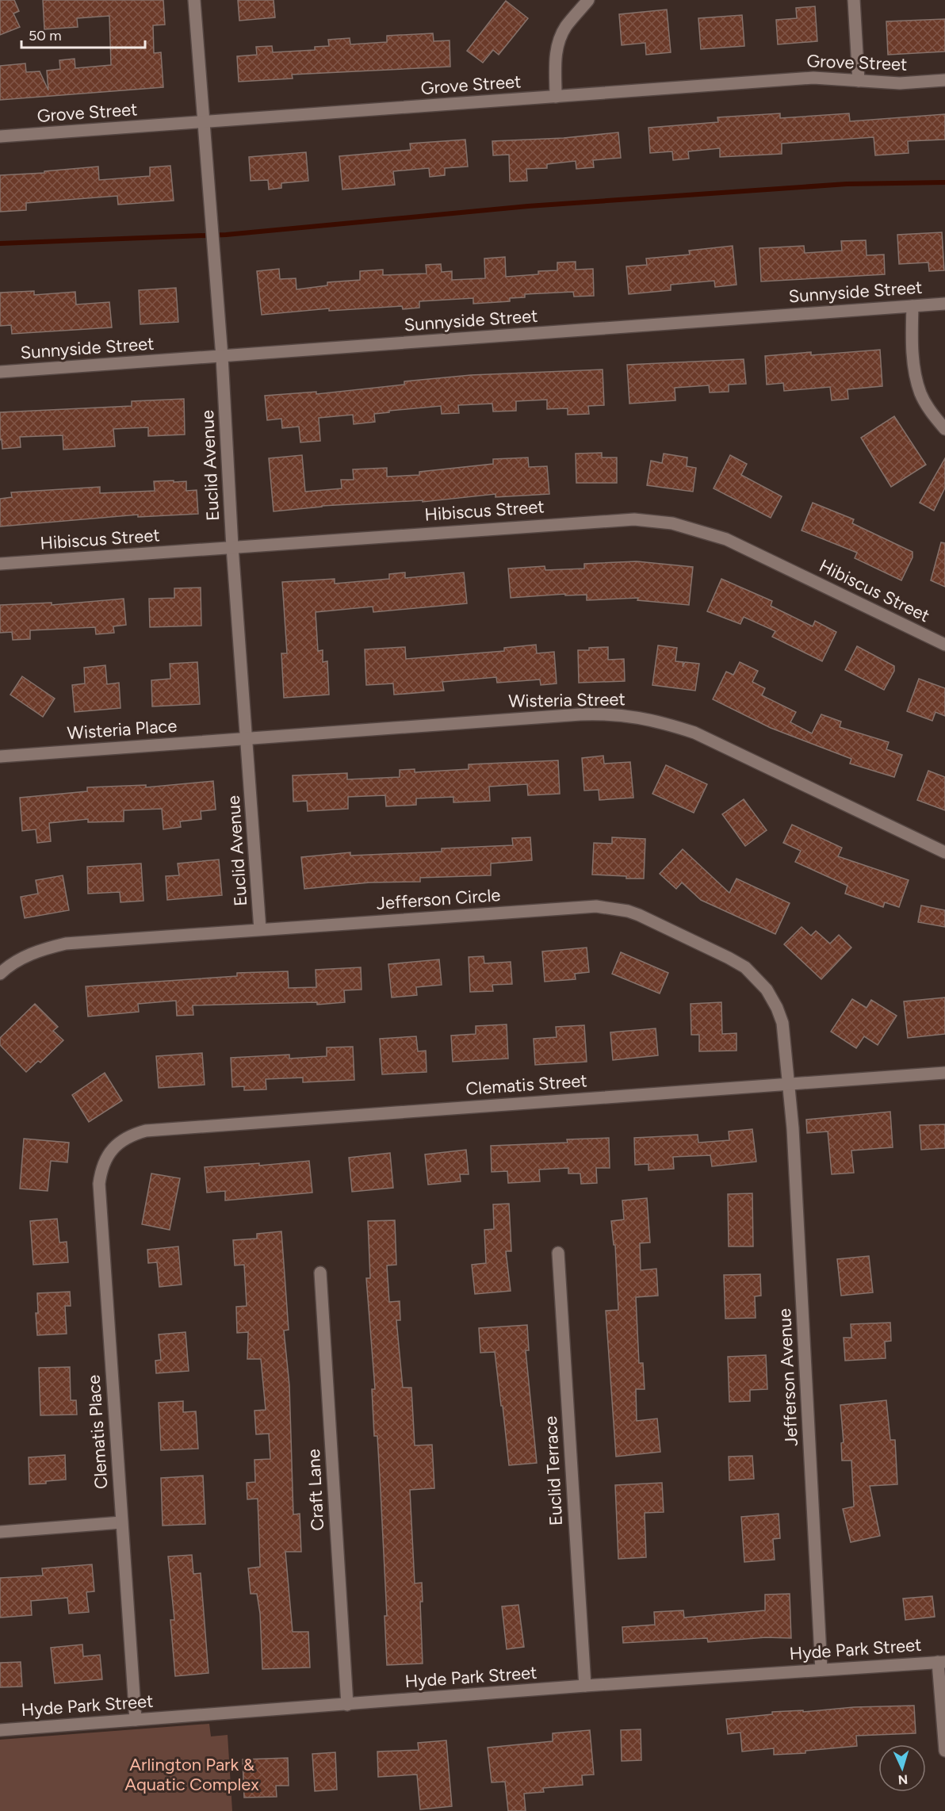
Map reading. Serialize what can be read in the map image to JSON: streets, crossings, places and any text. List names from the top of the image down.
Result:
{
  "streets": {
    "street": [
      "Grove Street",
      "Sunnyside Street",
      "Euclid Avenue",
      "Hibiscus Street",
      "Wisteria Street",
      "Wisteria Place",
      "Jefferson Circle",
      "Clematis Street",
      "Jefferson Avenue",
      "Clematis Place",
      "Euclid Terrace",
      "Craft Lane",
      "Hyde Park Street"
    ]
  },
  "crossings": [
    ["Grove Street", "Euclid Avenue"],
    ["Sunnyside Street", "Euclid Avenue"],
    ["Euclid Avenue", "Hibiscus Street"],
    ["Euclid Avenue", "Wisteria Street"],
    ["Euclid Avenue", "Wisteria Place"],
    ["Euclid Avenue", "Jefferson Circle"],
    ["Wisteria Street", "Wisteria Place"],
    ["Jefferson Circle", "Clematis Street"],
    ["Jefferson Circle", "Jefferson Avenue"],
    ["Clematis Street", "Jefferson Avenue"],
    ["Clematis Street", "Clematis Place"],
    ["Jefferson Avenue", "Hyde Park Street"],
    ["Clematis Place", "Hyde Park Street"],
    ["Euclid Terrace", "Hyde Park Street"],
    ["Craft Lane", "Hyde Park Street"]
  ],
  "parks": ["Arlington Park & Aquatic Complex"],
  "scale_bar": "50 m",
  "north": "bottom"
}
